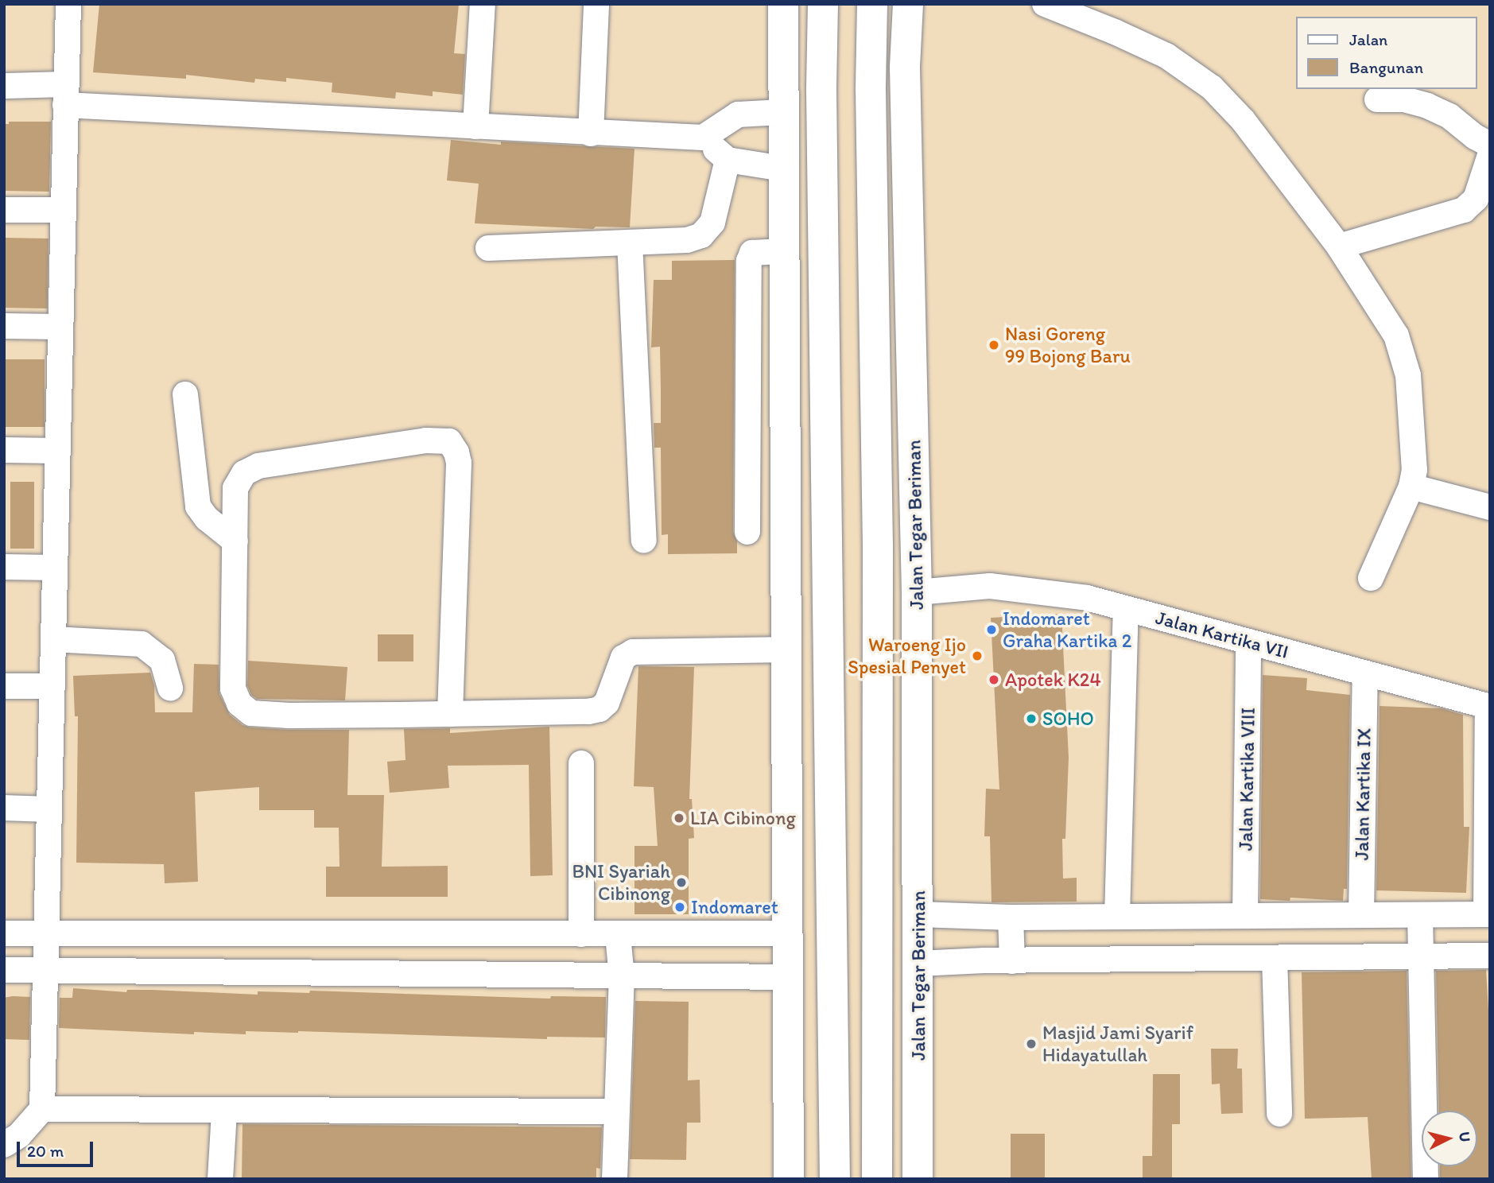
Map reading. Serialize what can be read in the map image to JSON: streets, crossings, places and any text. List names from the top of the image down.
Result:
{
  "streets": {
    "main road": ["Jalan Tegar Beriman"],
    "street": ["Jalan Kartika VII", "Jalan Kartika VIII", "Jalan Kartika IX"]
  },
  "crossings": [
    ["Jalan Tegar Beriman", "Jalan Kartika VII"],
    ["Jalan Kartika VII", "Jalan Kartika VIII"],
    ["Jalan Kartika VII", "Jalan Kartika IX"]
  ],
  "places": [
    "Nasi Goreng 99 Bojong Baru",
    "Indomaret Graha Kartika 2",
    "Waroeng Ijo Spesial Penyet",
    "Apotek K24",
    "SOHO",
    "LIA Cibinong",
    "BNI Syariah Cibinong",
    "Indomaret",
    "Masjid Jami Syarif Hidayatullah"
  ],
  "legend": ["Jalan", "Bangunan"],
  "scale_bar": "20 m",
  "north": "right"
}
